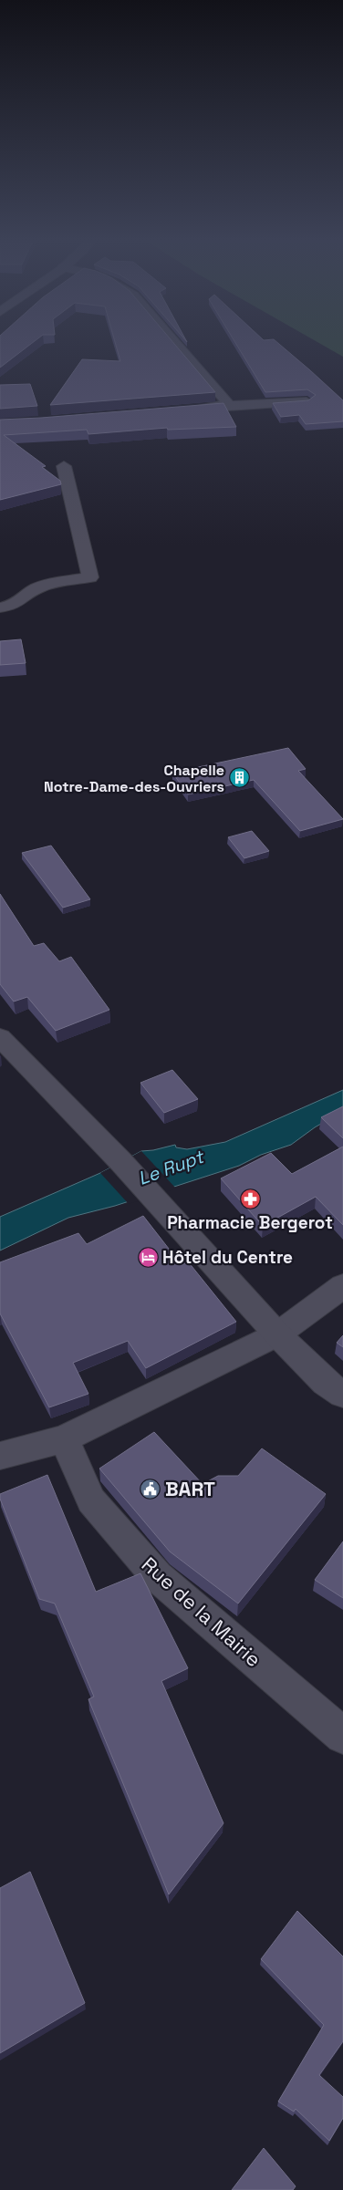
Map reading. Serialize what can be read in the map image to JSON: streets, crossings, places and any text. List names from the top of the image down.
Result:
{
  "streets": {
    "street": ["Rue de la Mairie"]
  },
  "water": ["Le Rupt"],
  "places": {
    "building": ["Chapelle Notre-Dame-des-Ouvriers"],
    "pharmacy": ["Pharmacie Bergerot"],
    "hotel": ["Hôtel du Centre"],
    "public building": ["BART"]
  }
}
